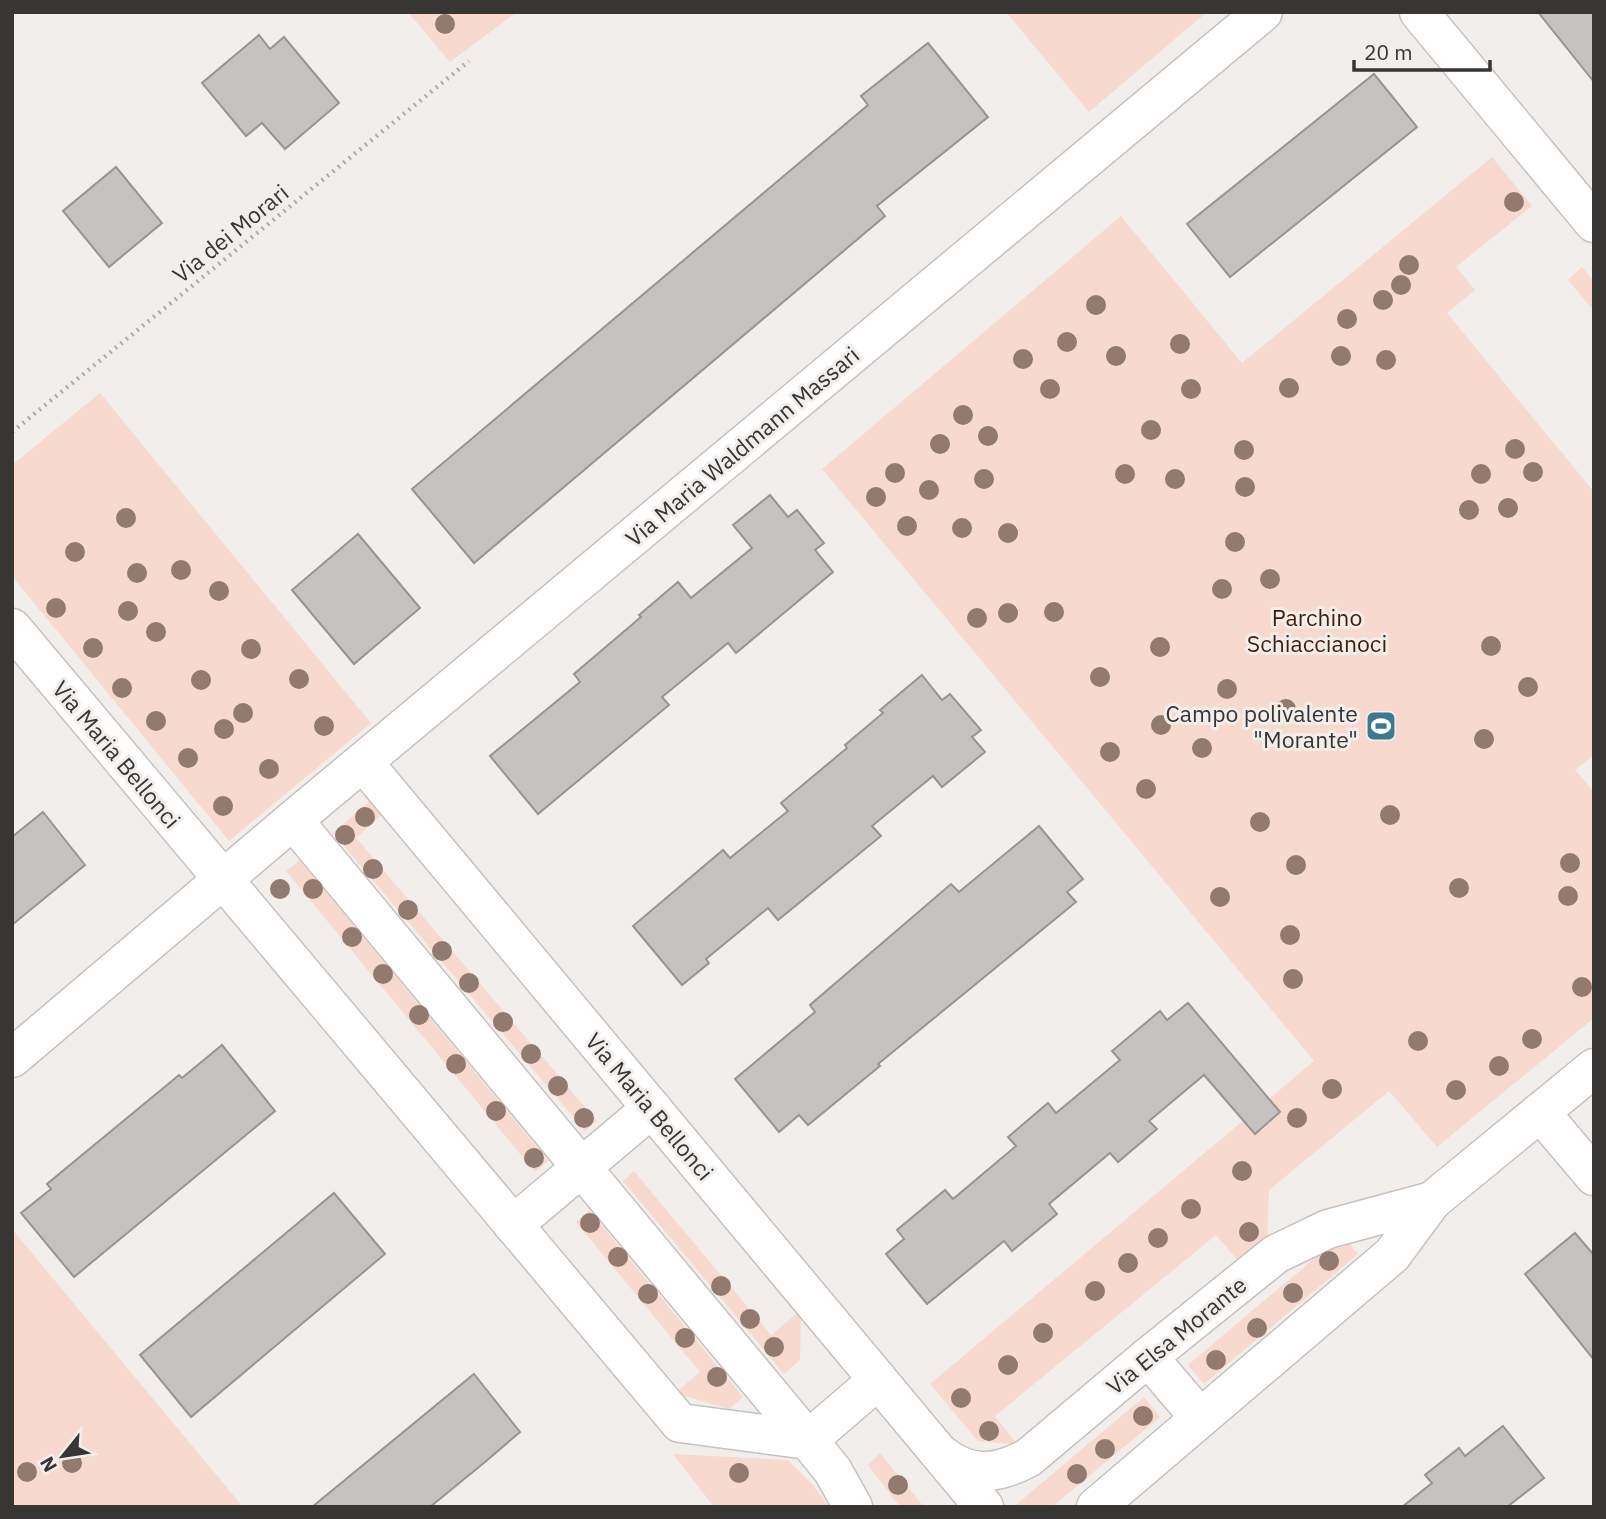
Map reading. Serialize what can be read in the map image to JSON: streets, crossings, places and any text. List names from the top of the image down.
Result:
{
  "streets": {
    "street": ["Via Maria Waldmann Massari", "Via Maria Bellonci", "Via Elsa Morante"],
    "path": ["Via dei Morari"]
  },
  "crossings": [
    ["Via Maria Waldmann Massari", "Via Maria Bellonci"],
    ["Via Maria Bellonci", "Via Elsa Morante"]
  ],
  "parks": ["Parchino Schiaccianoci"],
  "places": {
    "sports": ["Campo polivalente \"Morante\""]
  },
  "scale_bar": "20 m",
  "north": "bottom left"
}
